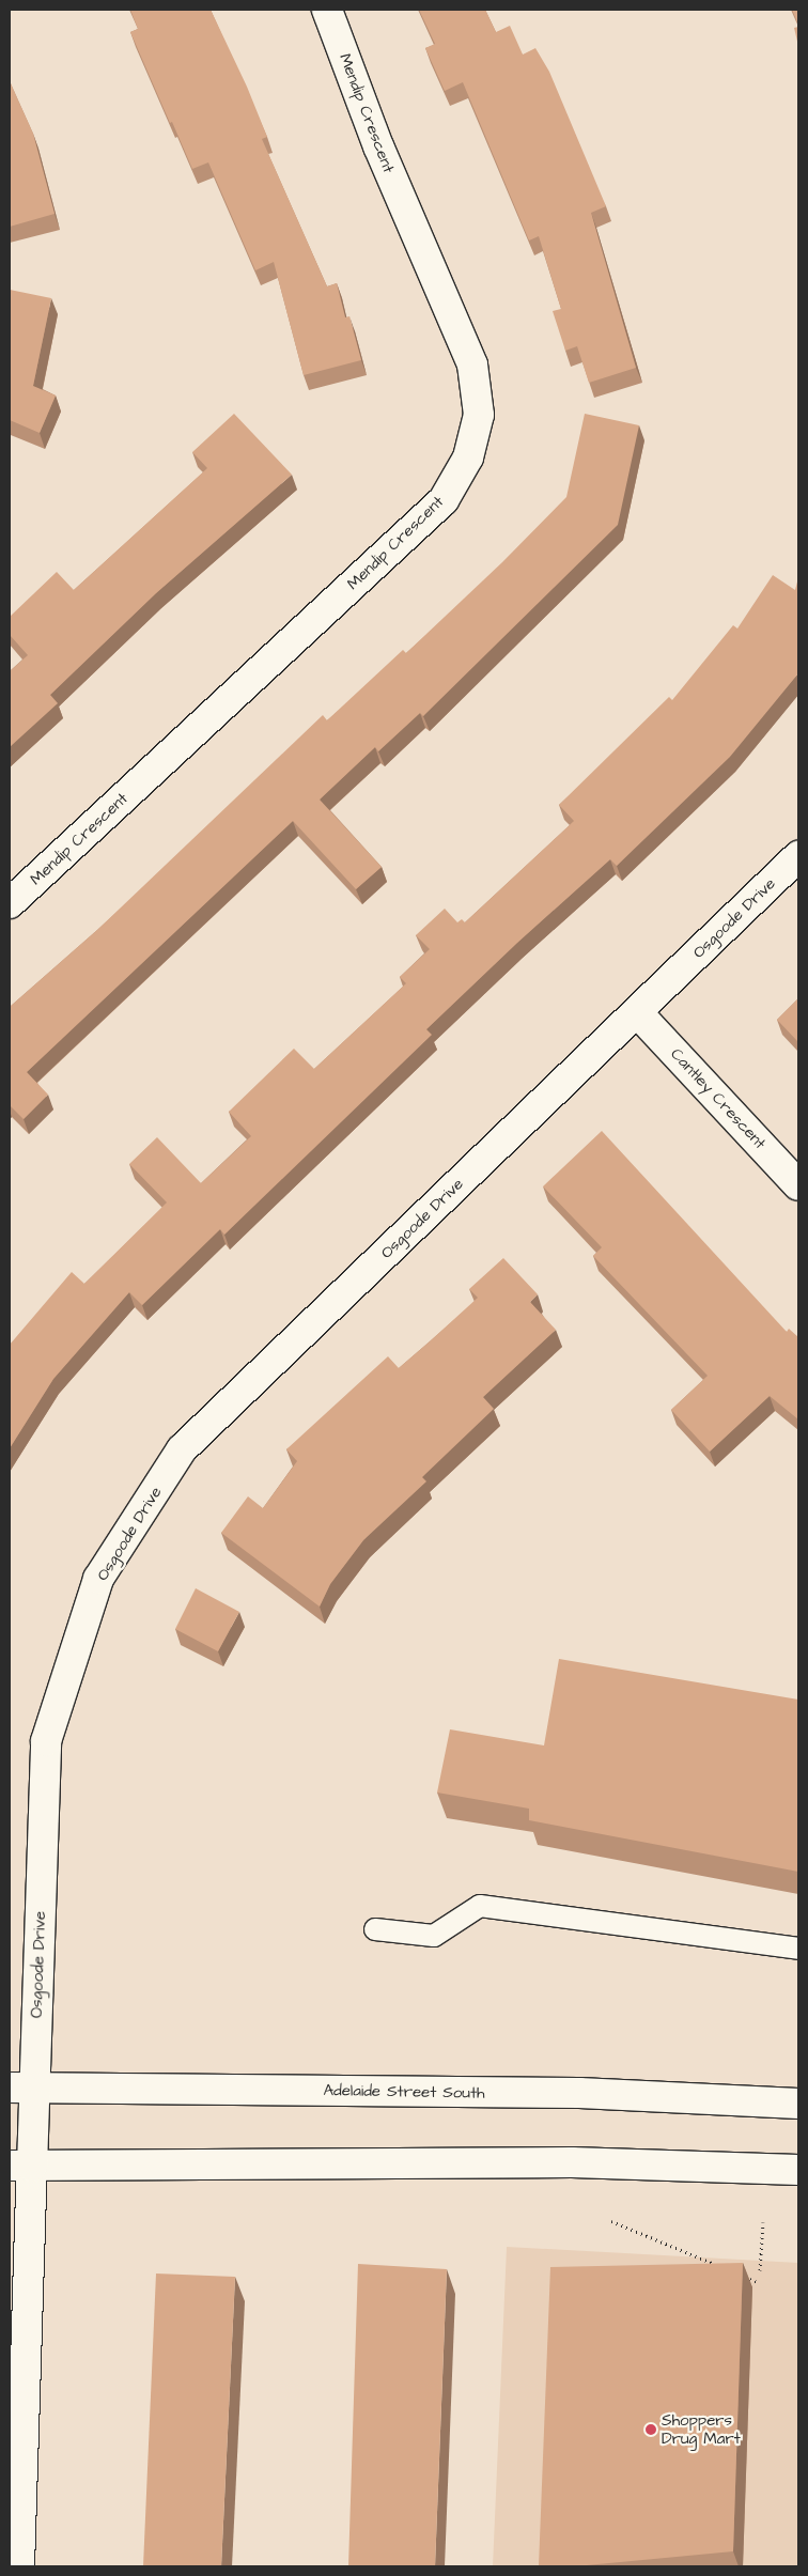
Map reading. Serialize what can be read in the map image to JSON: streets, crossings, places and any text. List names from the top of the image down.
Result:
{
  "streets": {
    "street": [
      "Mendip Crescent",
      "Osgoode Drive",
      "Cantley Crescent",
      "Adelaide Street South"
    ]
  },
  "crossings": [
    ["Osgoode Drive", "Cantley Crescent"],
    ["Osgoode Drive", "Adelaide Street South"]
  ],
  "places": ["Shoppers Drug Mart"]
}
